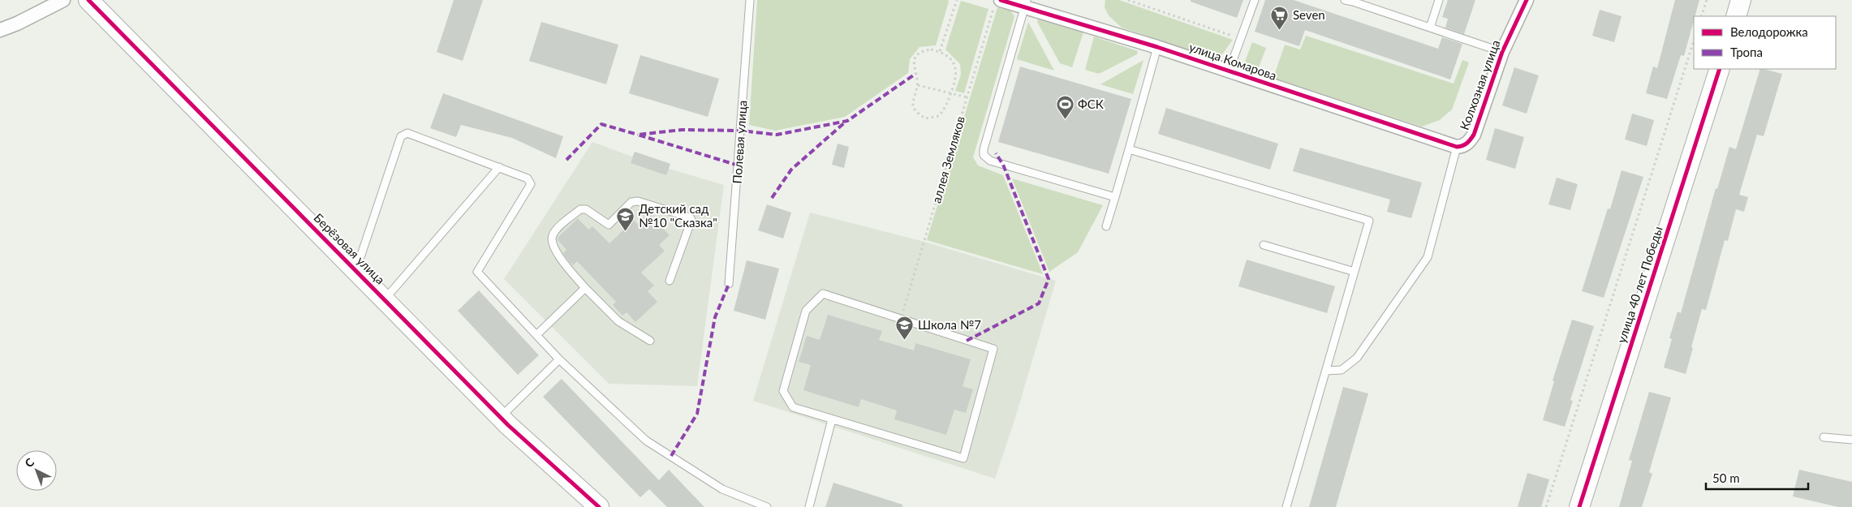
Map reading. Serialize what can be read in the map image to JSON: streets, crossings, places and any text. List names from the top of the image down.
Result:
{
  "streets": {
    "street": [
      "улица Комарова",
      "Колхозная улица",
      "Берёзовая улица",
      "улица 40 лет Победы"
    ],
    "lane": ["Полевая улица"],
    "path": ["аллея Земляков"]
  },
  "crossings": [
    ["улица Комарова", "Колхозная улица"],
    ["улица Комарова", "аллея Земляков"]
  ],
  "places": {
    "supermarket": ["Seven"],
    "sports": ["ФСК"],
    "school or university": ["Детский сад №10 \"Сказка\"", "Школа №7"]
  },
  "legend": ["Велодорожка", "Тропа"],
  "scale_bar": "50 m",
  "north": "top left"
}
